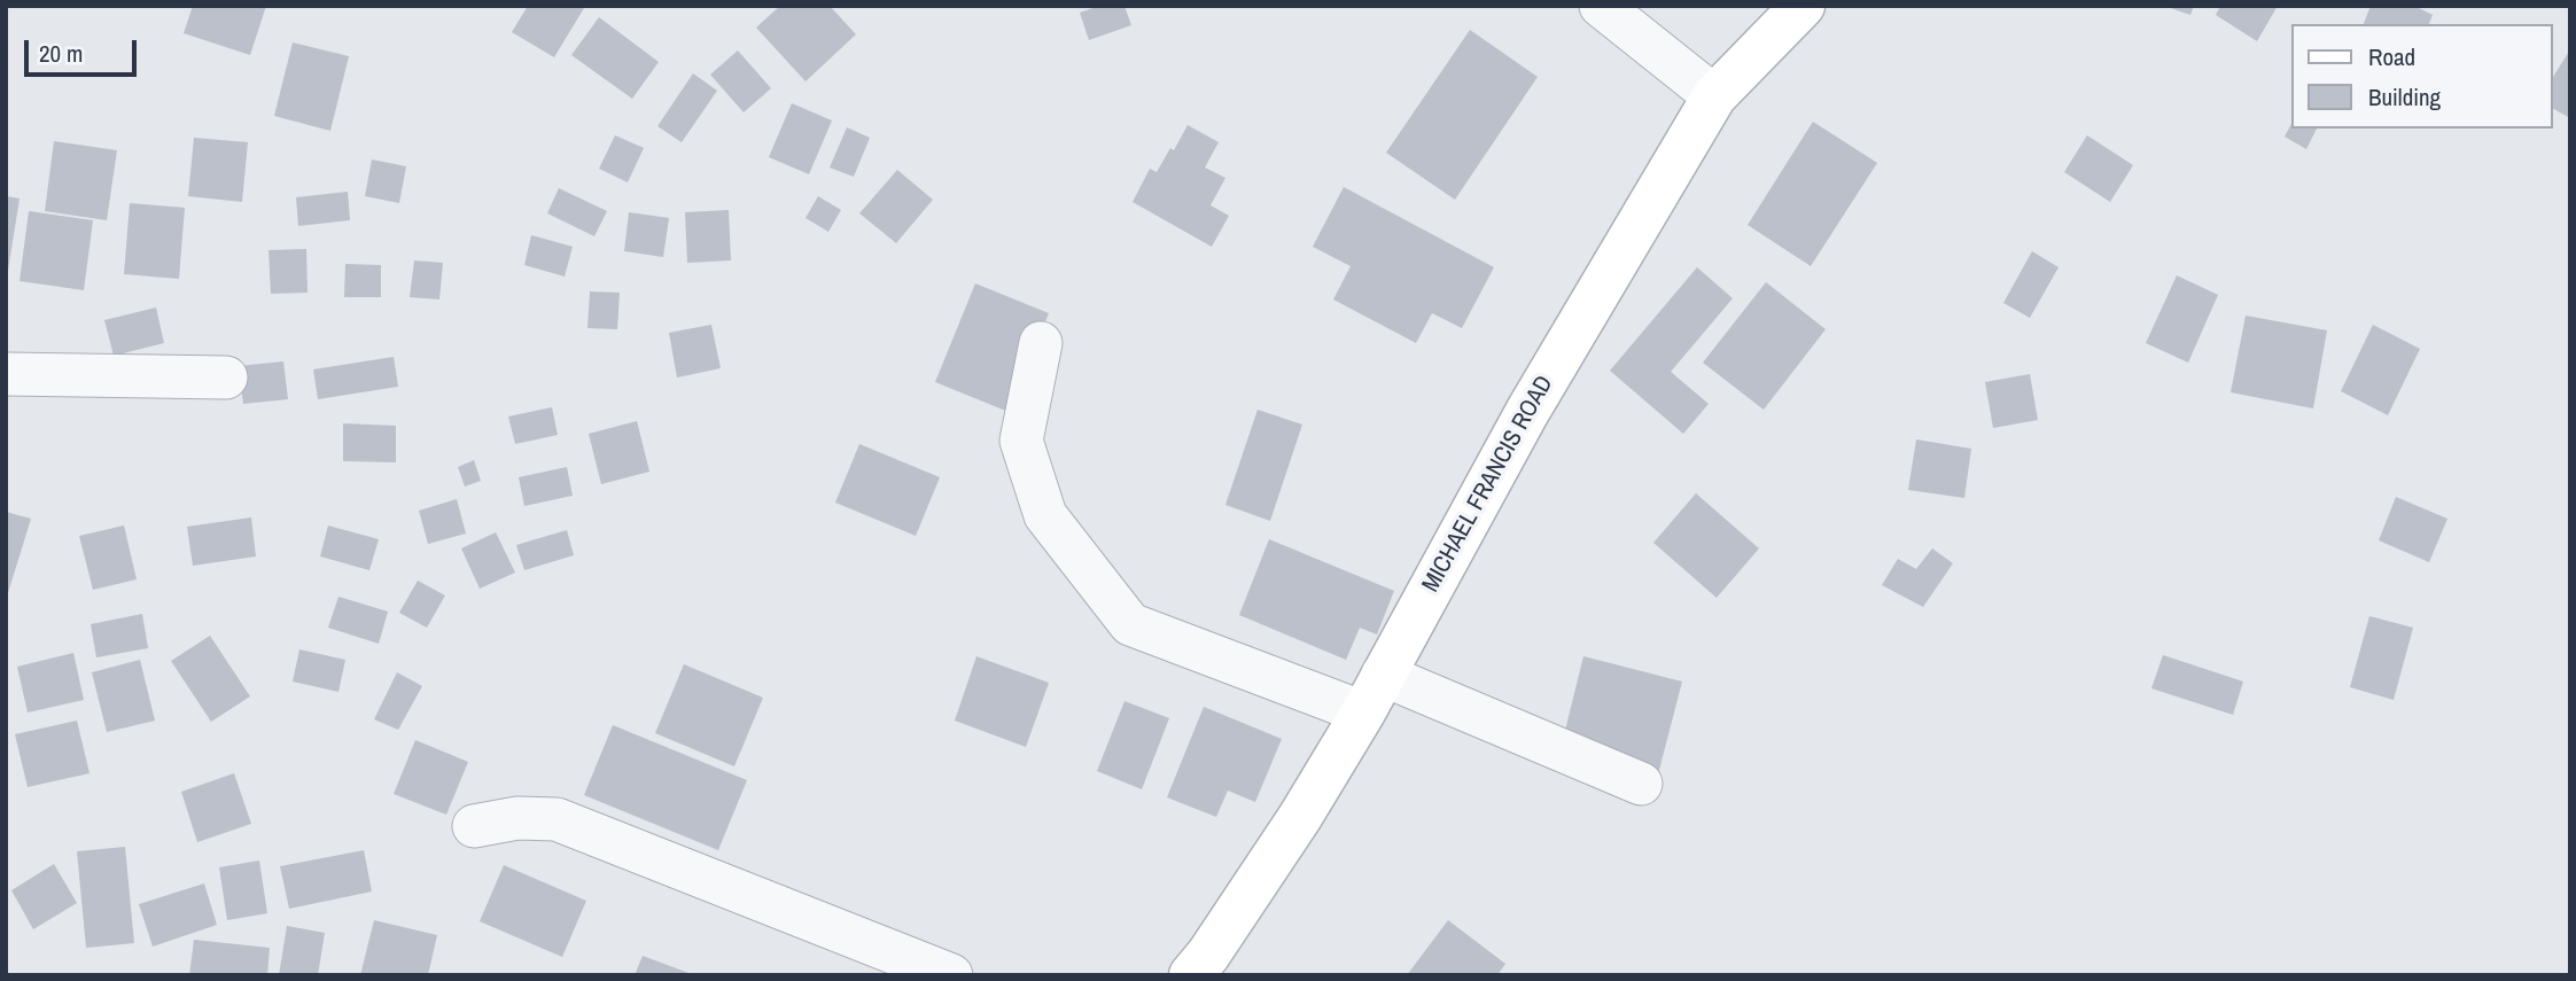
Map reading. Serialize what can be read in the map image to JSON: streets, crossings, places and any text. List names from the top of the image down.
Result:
{
  "streets": {
    "street": ["MICHAEL FRANCIS ROAD"]
  },
  "legend": ["Road", "Building"],
  "scale_bar": "20 m"
}
